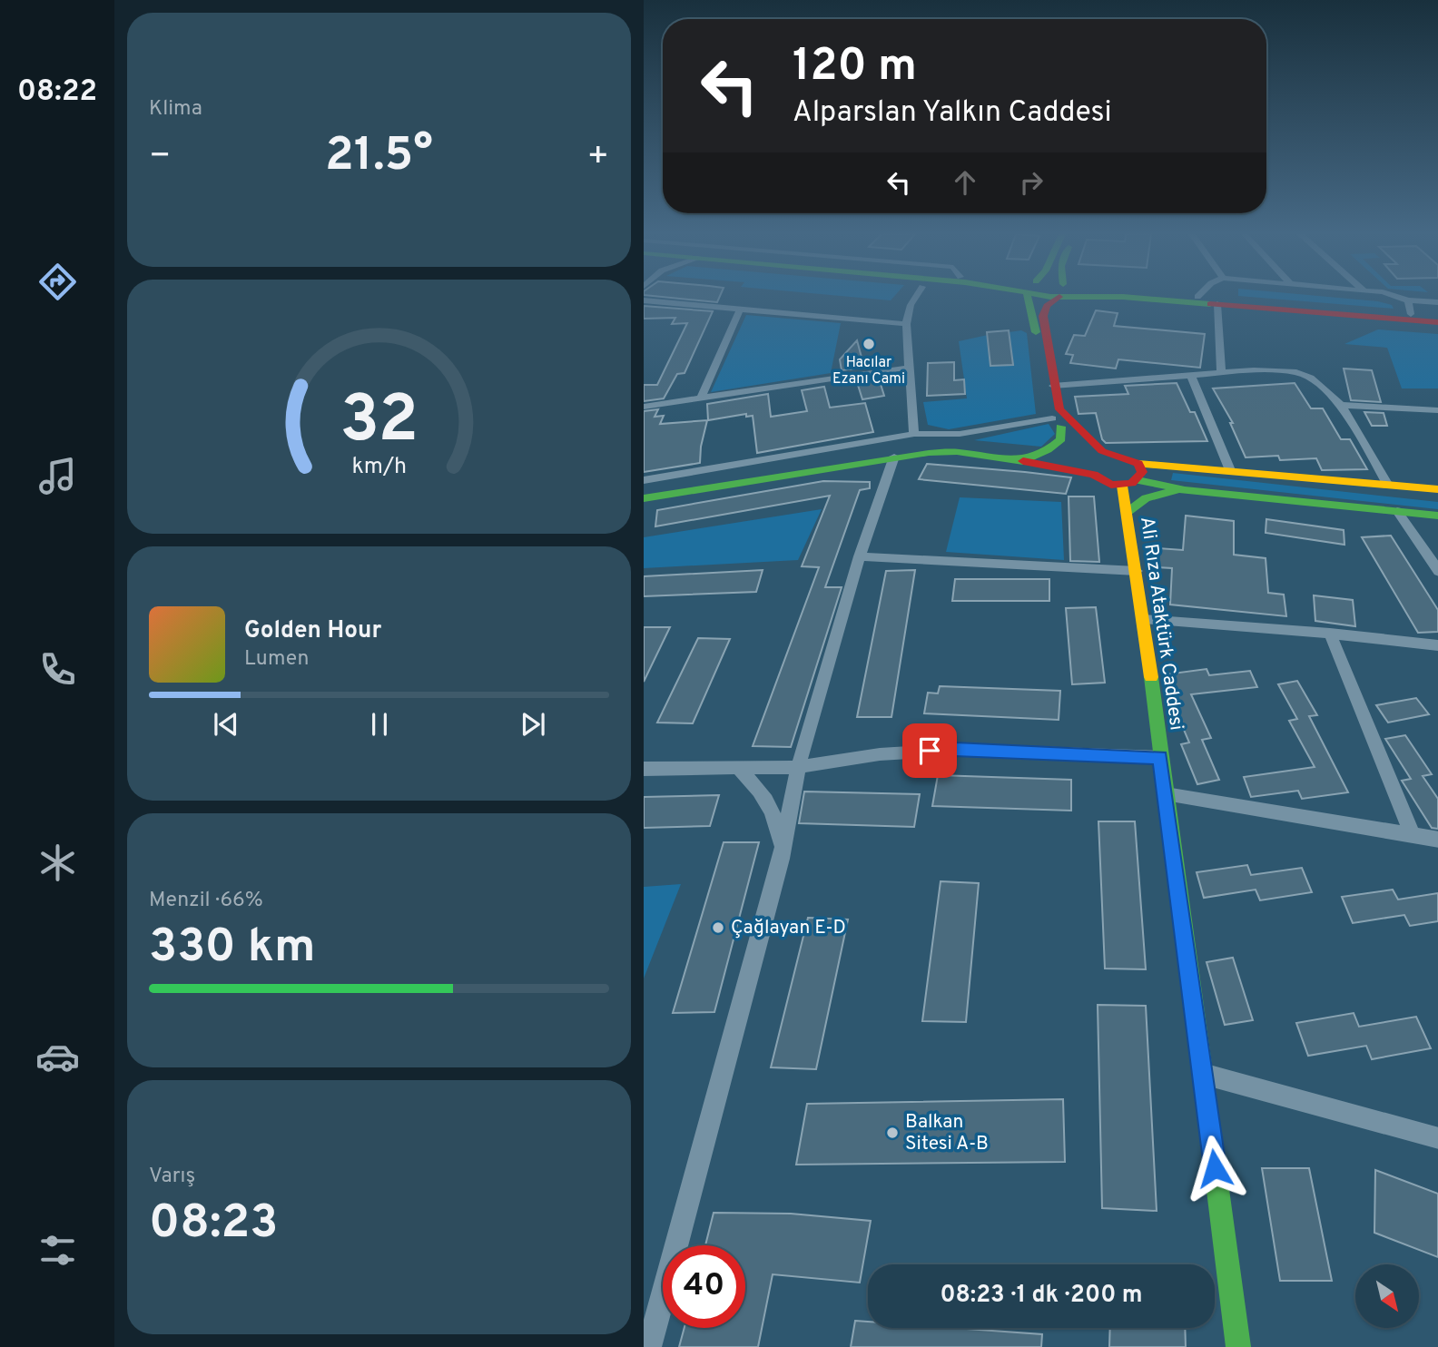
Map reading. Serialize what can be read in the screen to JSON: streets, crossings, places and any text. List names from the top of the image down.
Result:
{
  "streets": {
    "main road": ["Ali Rıza Ataktürk Caddesi"]
  },
  "places": ["Hacılar Ezanı Cami", "Çağlayan E-D", "Balkan Sitesi A-B"],
  "north": "bottom right",
  "page": {
    "tabs": "08:22",
    "tile": [
      "Klima",
      ["Menzil · 66%", "330 km"],
      ["Varış", "08:23"]
    ],
    "turn": ["120 m", "Alparslan Yalkın Caddesi"],
    "heat": ["−", "21.5°", "+"],
    "song": ["Golden Hour", "Lumen"],
    "limit": "40",
    "trip": "08:23 · 1 dk · 200 m",
    "gauge": ["32", "km/h"]
  }
}
